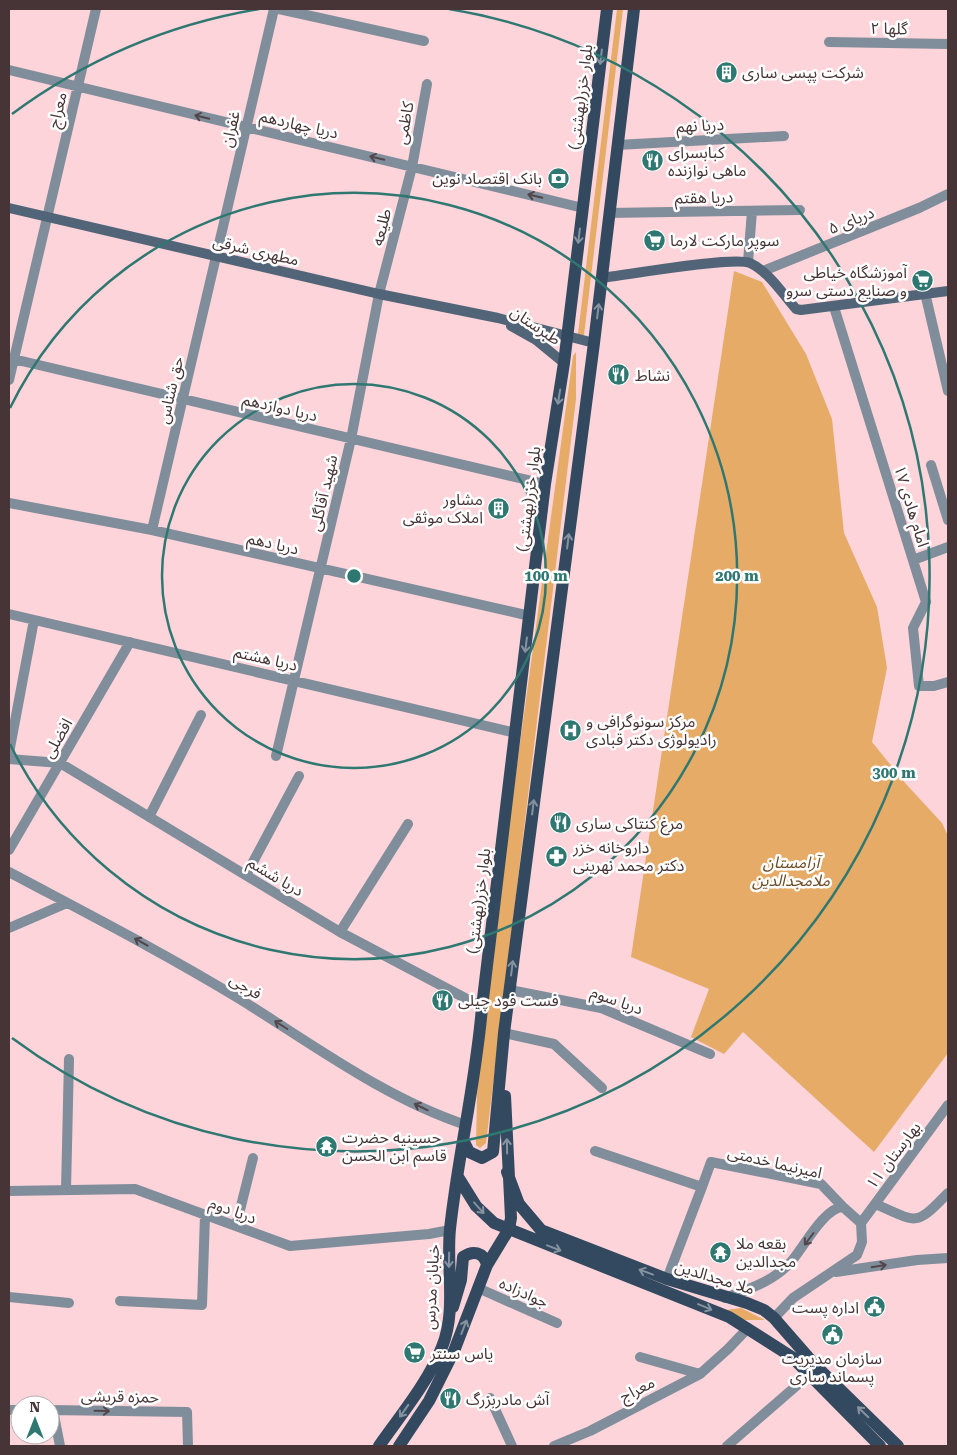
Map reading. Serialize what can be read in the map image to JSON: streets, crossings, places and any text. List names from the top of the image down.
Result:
{
  "streets": {
    "main road": [
      "بلوار خزر(بهشتی)",
      "مطهری شرقی",
      "طبرستان",
      "ملا مجدالدین",
      "خیابان مدرس"
    ],
    "street": [
      "گلها ۲",
      "معراج",
      "کاظمی",
      "دریا چهاردهم",
      "دریا نهم",
      "غفران",
      "دریا هقتم",
      "دریای ۵",
      "طلیعه",
      "حق شناس",
      "دریا دوازدهم",
      "شهید آقاگلی",
      "امام هادی ۱۷",
      "دریا دهم",
      "دریا هشتم",
      "افضلی",
      "دریا ششم",
      "فرجی",
      "دریا سوم",
      "بهارستان ۱۱",
      "امیرنیما خدمتی",
      "دریا دوم",
      "جوادزاده",
      "حمزه قریشی"
    ]
  },
  "crossings": [
    ["بلوار خزر(بهشتی)", "دریا چهاردهم"],
    ["بلوار خزر(بهشتی)", "طبرستان"],
    ["بلوار خزر(بهشتی)", "دریا دوازدهم"],
    ["بلوار خزر(بهشتی)", "دریا دهم"],
    ["بلوار خزر(بهشتی)", "دریا هشتم"],
    ["بلوار خزر(بهشتی)", "دریا ششم"],
    ["بلوار خزر(بهشتی)", "فرجی"],
    ["بلوار خزر(بهشتی)", "خیابان مدرس"],
    ["معراج", "دریا چهاردهم"],
    ["معراج", "مطهری شرقی"],
    ["معراج", "دریا دوازدهم"],
    ["معراج", "ملا مجدالدین"],
    ["کاظمی", "دریا چهاردهم"],
    ["کاظمی", "طلیعه"],
    ["دریا چهاردهم", "غفران"],
    ["دریا چهاردهم", "طلیعه"],
    ["غفران", "مطهری شرقی"],
    ["غفران", "حق شناس"],
    ["طلیعه", "مطهری شرقی"],
    ["طلیعه", "شهید آقاگلی"],
    ["مطهری شرقی", "طبرستان"],
    ["مطهری شرقی", "حق شناس"],
    ["مطهری شرقی", "شهید آقاگلی"],
    ["حق شناس", "دریا دوازدهم"],
    ["حق شناس", "دریا دهم"],
    ["دریا دوازدهم", "شهید آقاگلی"],
    ["شهید آقاگلی", "دریا دهم"],
    ["شهید آقاگلی", "دریا هشتم"],
    ["دریا هشتم", "افضلی"],
    ["افضلی", "دریا ششم"],
    ["دریا دوم", "خیابان مدرس"],
    ["ملا مجدالدین", "خیابان مدرس"],
    ["خیابان مدرس", "جوادزاده"]
  ],
  "one_way": ["دریا چهاردهم", "فرجی", "حمزه قریشی"],
  "parks": ["آرامستان ملامجدالدین"],
  "places": {
    "building": ["شرکت پپسی ساری", "مشاور املاک موثقی"],
    "restaurant": [
      "کبابسرای ماهی نوازنده",
      "نشاط",
      "مرغ کنتاکی ساری",
      "فست فود چیلی",
      "آش مادربزرگ"
    ],
    "bank": ["بانک اقتصاد نوین"],
    "supermarket": ["سوپر مارکت لارما", "آموزشگاه خیاطی و صنایع دستی سرو", "یاس سنتر"],
    "hospital": ["مركز سونوگرافی و راديولوژی دكتر قبادی"],
    "pharmacy": ["داروخانه خزر دکتر محمد نهرینی"],
    "temple": ["حسینیه حضرت قاسم ابن الحسن", "بقعه ملا مجدالدين"],
    "public building": ["اداره پست", "سازمان مدیریت پسماند ساری"]
  },
  "north": "top",
  "rings": ["100 m", "200 m", "300 m"]
}
